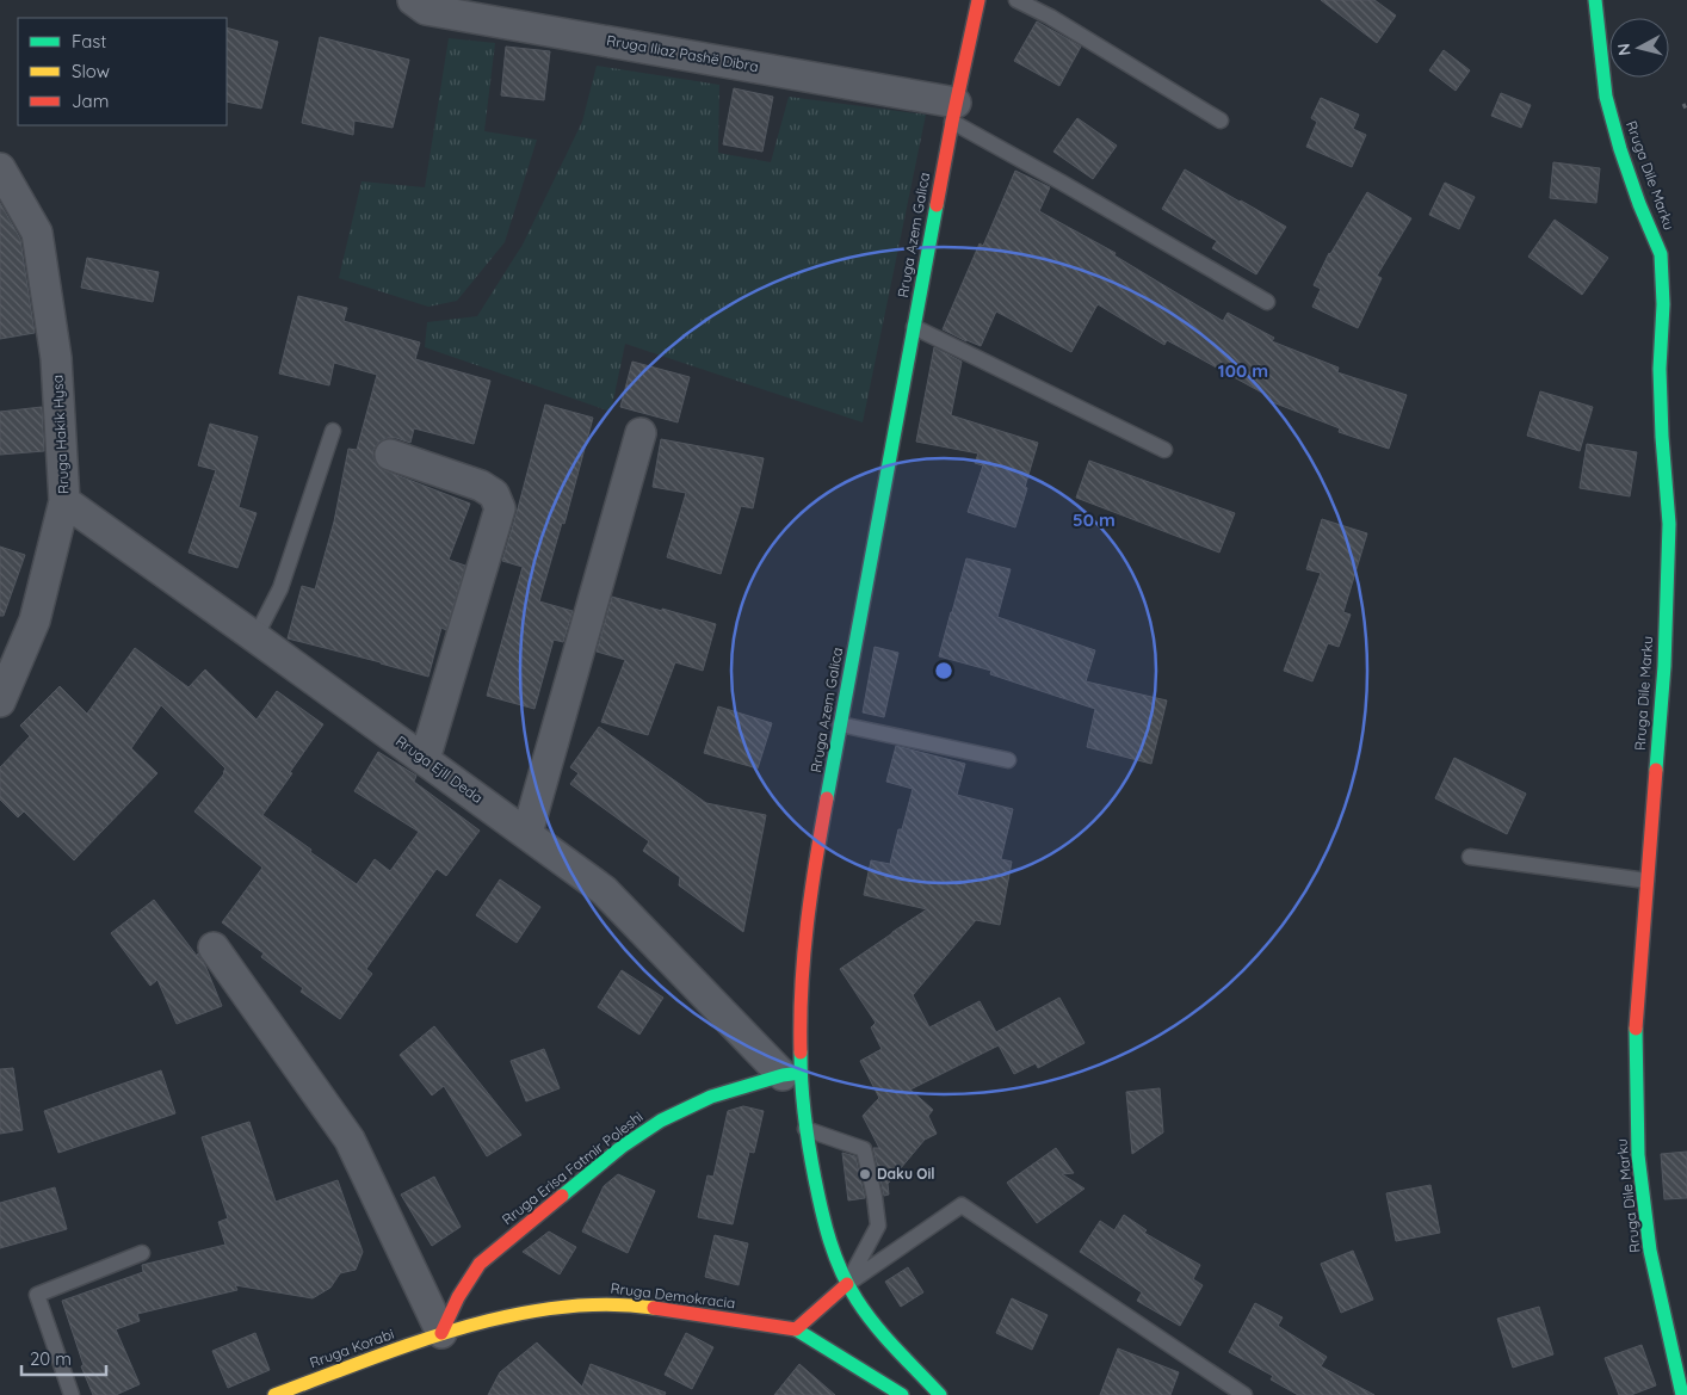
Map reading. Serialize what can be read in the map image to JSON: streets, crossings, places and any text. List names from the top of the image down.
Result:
{
  "streets": {
    "street": [
      "Rruga Iliaz Pashë Dibra",
      "Rruga Dile Marku",
      "Rruga Azem Galica",
      "Rruga Hakik Hysa",
      "Rruga Ejll Deda",
      "Rruga Erisa Fatmir Poleshi",
      "Rruga Demokracia",
      "Rruga Korabi"
    ]
  },
  "crossings": [
    ["Rruga Iliaz Pashë Dibra", "Rruga Azem Galica"],
    ["Rruga Azem Galica", "Rruga Ejll Deda"],
    ["Rruga Azem Galica", "Rruga Erisa Fatmir Poleshi"],
    ["Rruga Hakik Hysa", "Rruga Ejll Deda"],
    ["Rruga Ejll Deda", "Rruga Erisa Fatmir Poleshi"],
    ["Rruga Erisa Fatmir Poleshi", "Rruga Demokracia"],
    ["Rruga Erisa Fatmir Poleshi", "Rruga Korabi"],
    ["Rruga Demokracia", "Rruga Korabi"]
  ],
  "places": ["Daku Oil"],
  "legend": ["Fast", "Slow", "Jam"],
  "scale_bar": "20 m",
  "north": "left",
  "rings": ["100 m", "50 m"]
}
